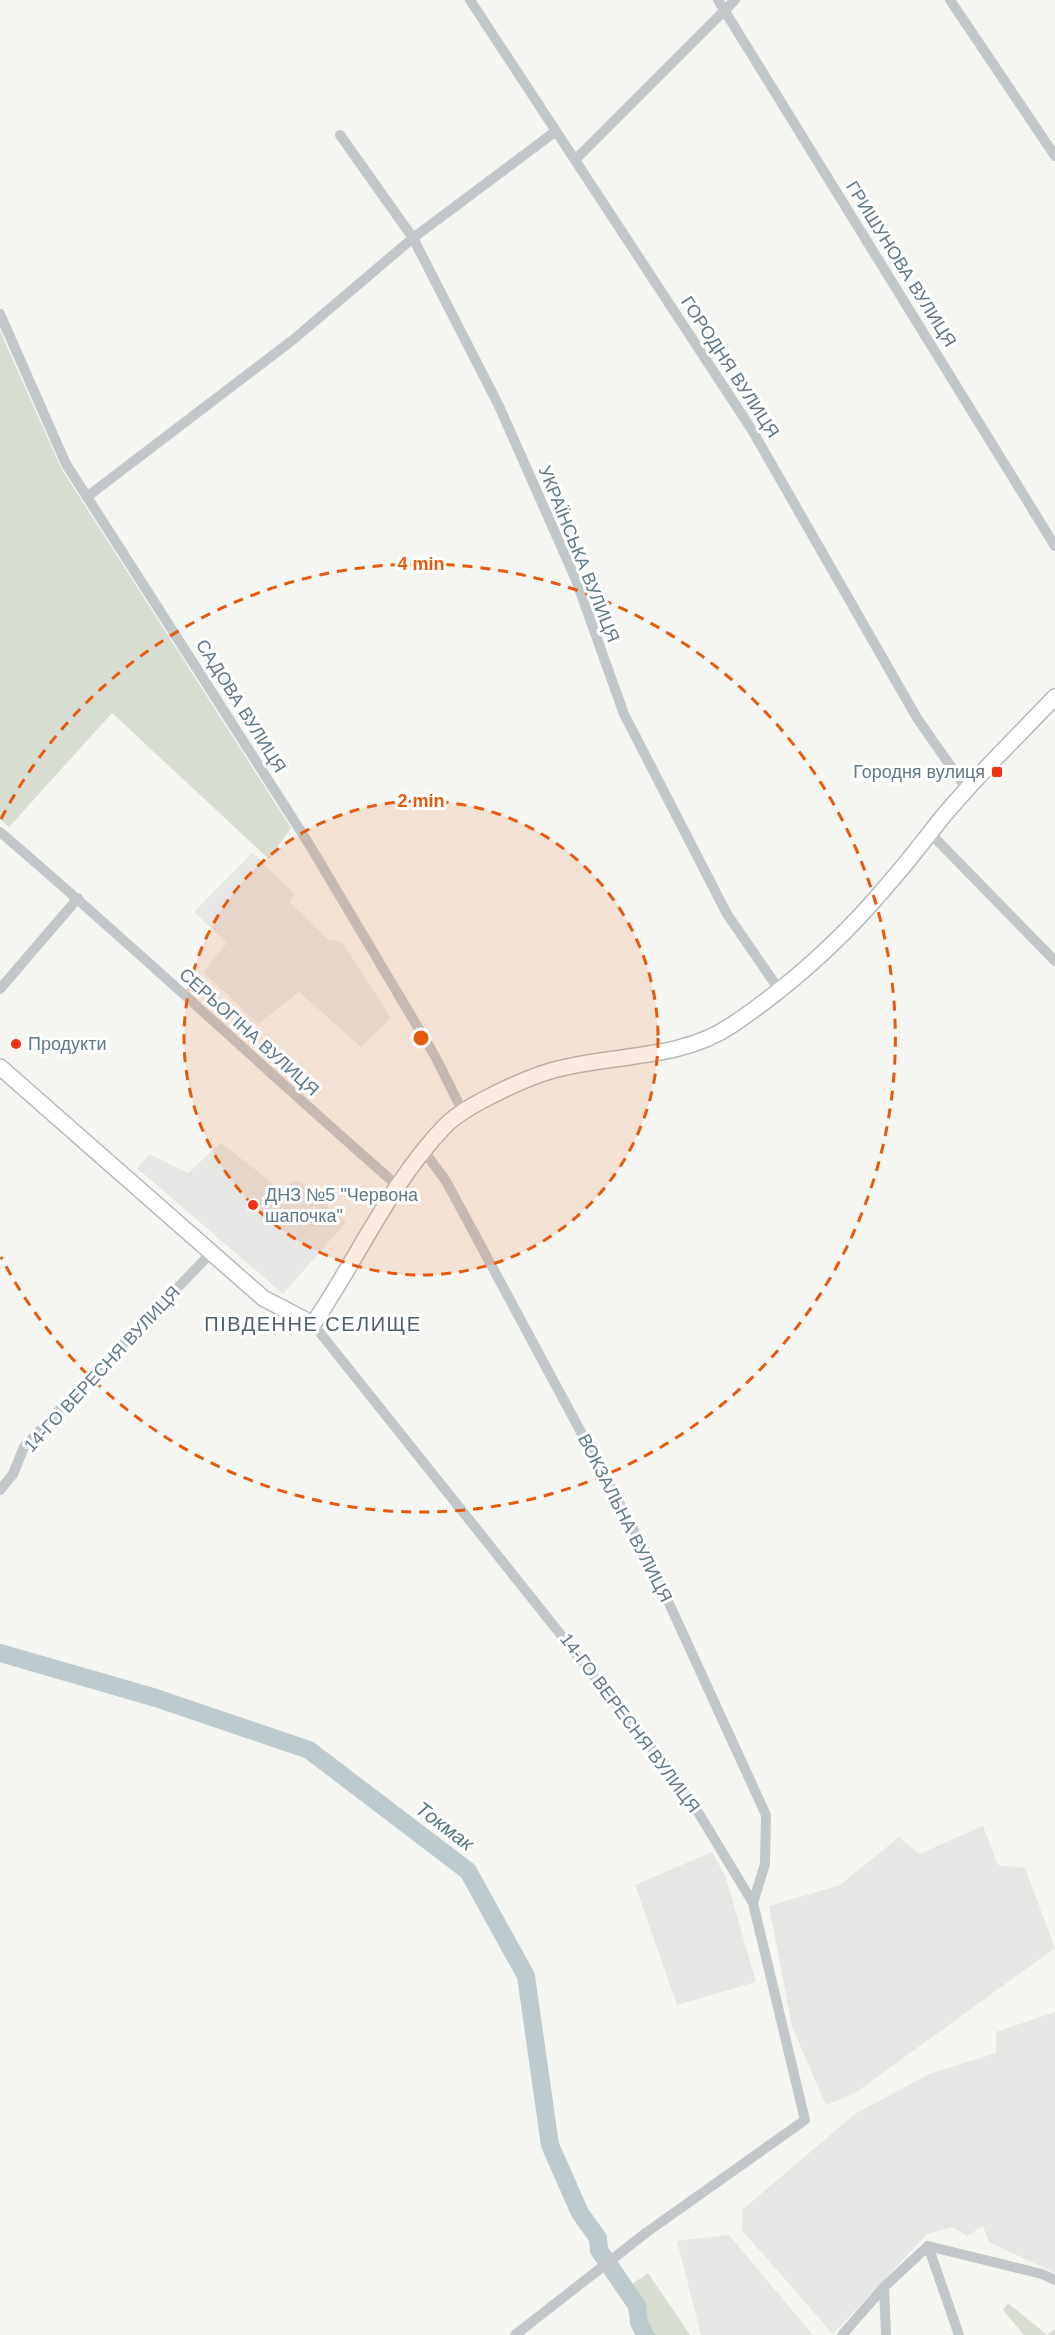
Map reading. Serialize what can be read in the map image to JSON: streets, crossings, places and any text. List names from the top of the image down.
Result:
{
  "streets": {
    "street": [
      "ГРИШУНОВА ВУЛИЦЯ",
      "ГОРОДНЯ ВУЛИЦЯ",
      "УКРАЇНСЬКА ВУЛИЦЯ",
      "САДОВА ВУЛИЦЯ",
      "СЕРЬОГІНА ВУЛИЦЯ",
      "14-ГО ВЕРЕСНЯ ВУЛИЦЯ",
      "ВОКЗАЛЬНА ВУЛИЦЯ"
    ]
  },
  "crossings": [
    ["14-ГО ВЕРЕСНЯ ВУЛИЦЯ", "ВОКЗАЛЬНА ВУЛИЦЯ"]
  ],
  "districts": ["ПІВДЕННЕ СЕЛИЩЕ"],
  "water": ["Токмак"],
  "places": {
    "transit": ["Городня вулиця"],
    "other": ["Продукти", "ДНЗ №5 \"Червона шапочка\""]
  },
  "rings": ["4 min", "2 min"]
}
